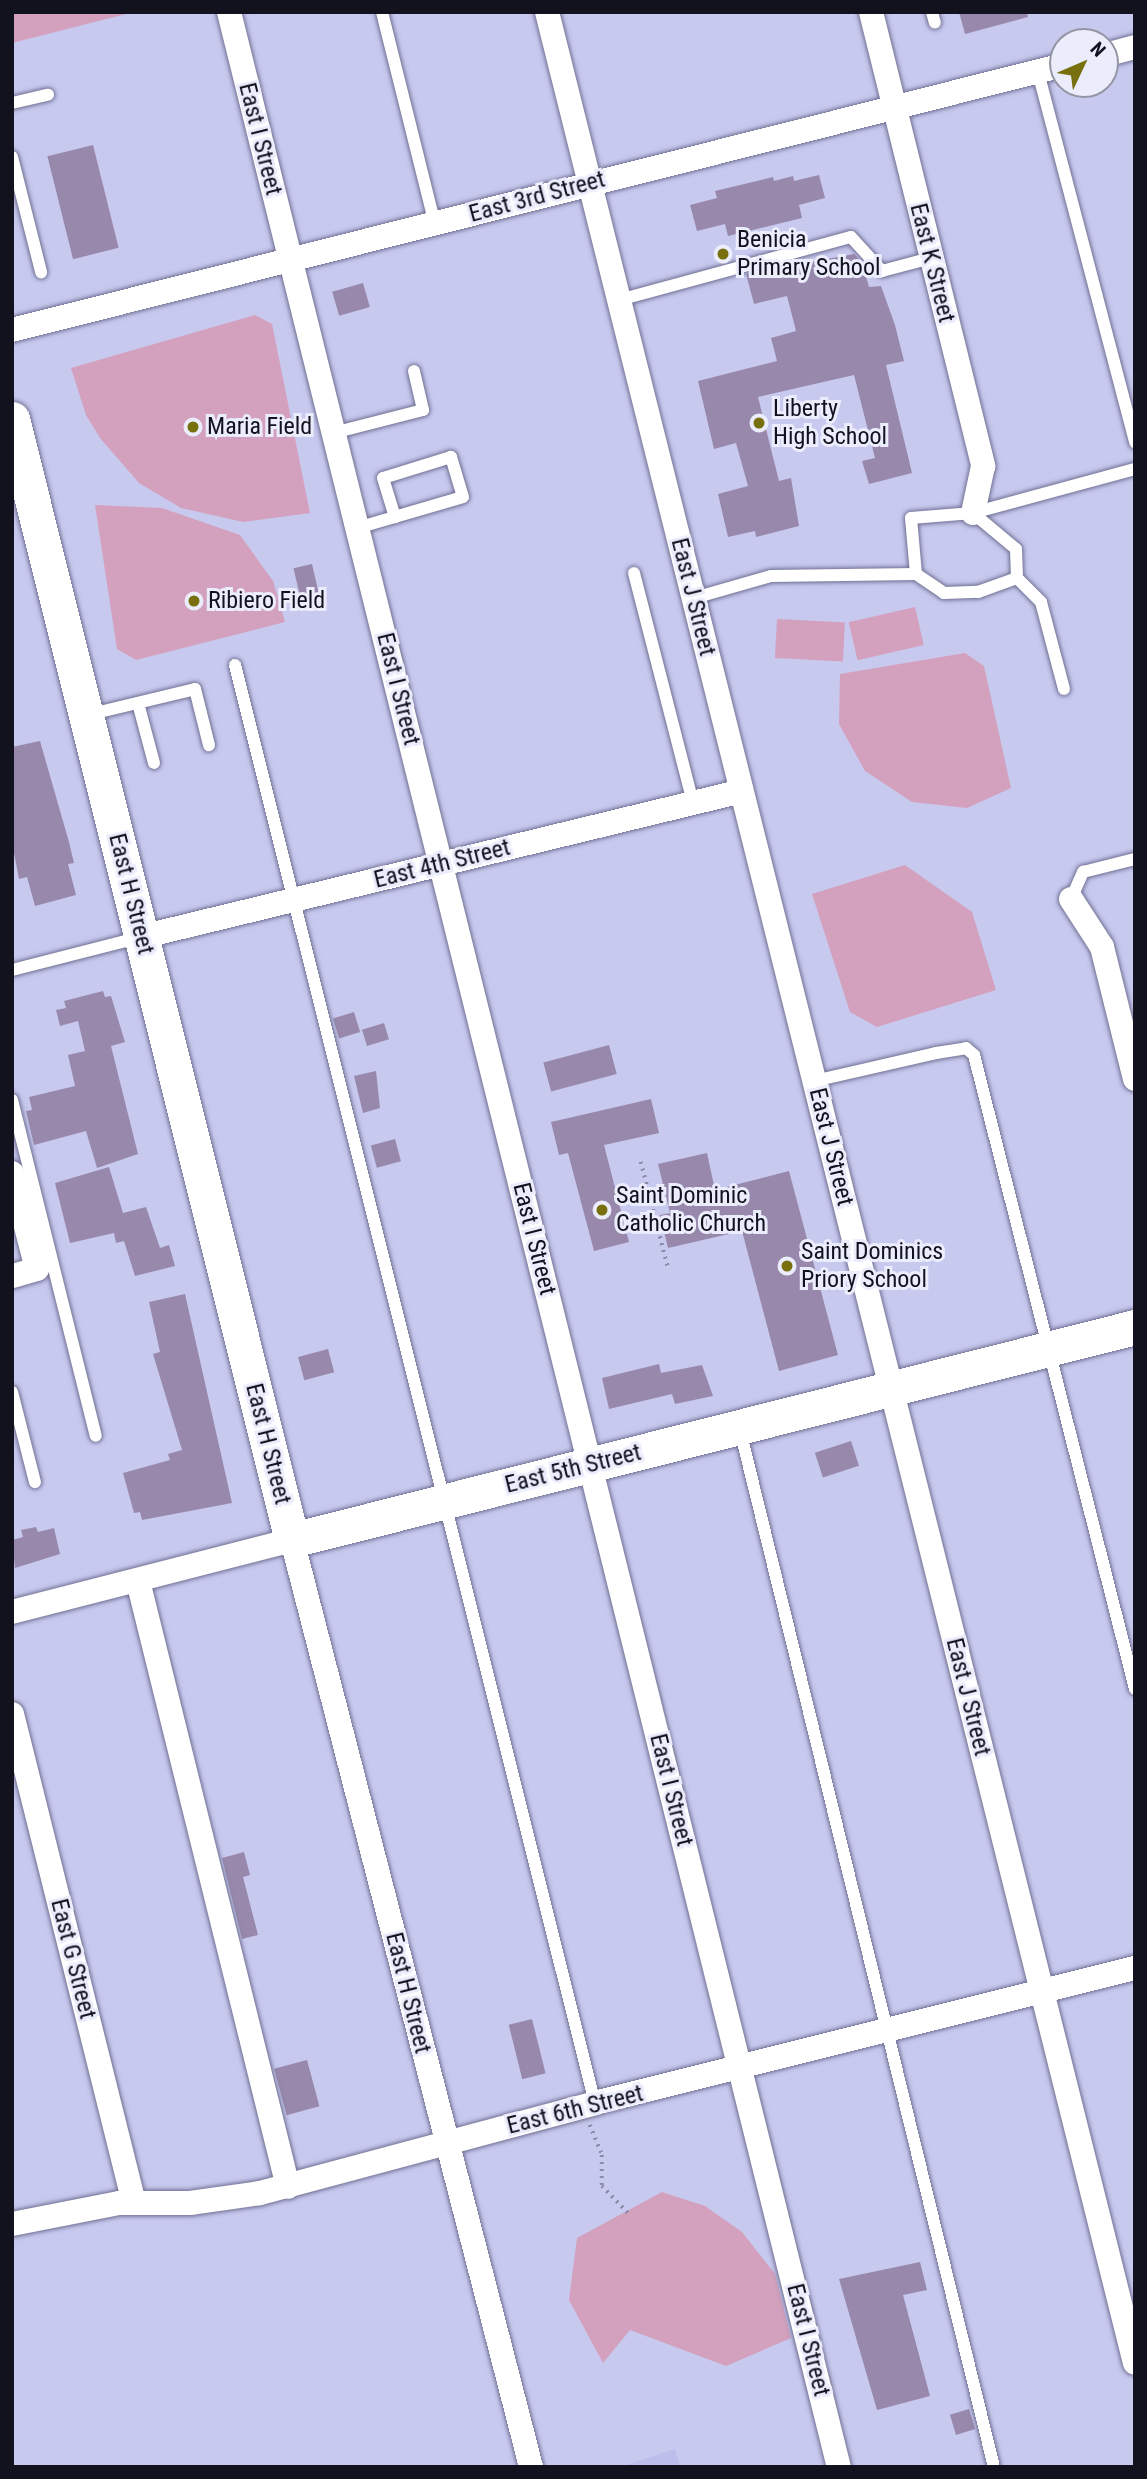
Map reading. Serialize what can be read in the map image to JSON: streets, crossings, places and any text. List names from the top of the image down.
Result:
{
  "streets": {
    "street": [
      "East I Street",
      "East 3rd Street",
      "East K Street",
      "East J Street",
      "East 4th Street",
      "East H Street",
      "East 5th Street",
      "East G Street",
      "East 6th Street"
    ]
  },
  "crossings": [
    ["East I Street", "East 3rd Street"],
    ["East I Street", "East 4th Street"],
    ["East I Street", "East 5th Street"],
    ["East I Street", "East 6th Street"],
    ["East 3rd Street", "East K Street"],
    ["East 3rd Street", "East J Street"],
    ["East J Street", "East 4th Street"],
    ["East J Street", "East 5th Street"],
    ["East J Street", "East 6th Street"],
    ["East 4th Street", "East H Street"],
    ["East H Street", "East 5th Street"],
    ["East H Street", "East 6th Street"],
    ["East G Street", "East 6th Street"]
  ],
  "places": [
    "Benicia Primary School",
    "Liberty High School",
    "Maria Field",
    "Ribiero Field",
    "Saint Dominic Catholic Church",
    "Saint Dominics Priory School"
  ],
  "north": "top right"
}
